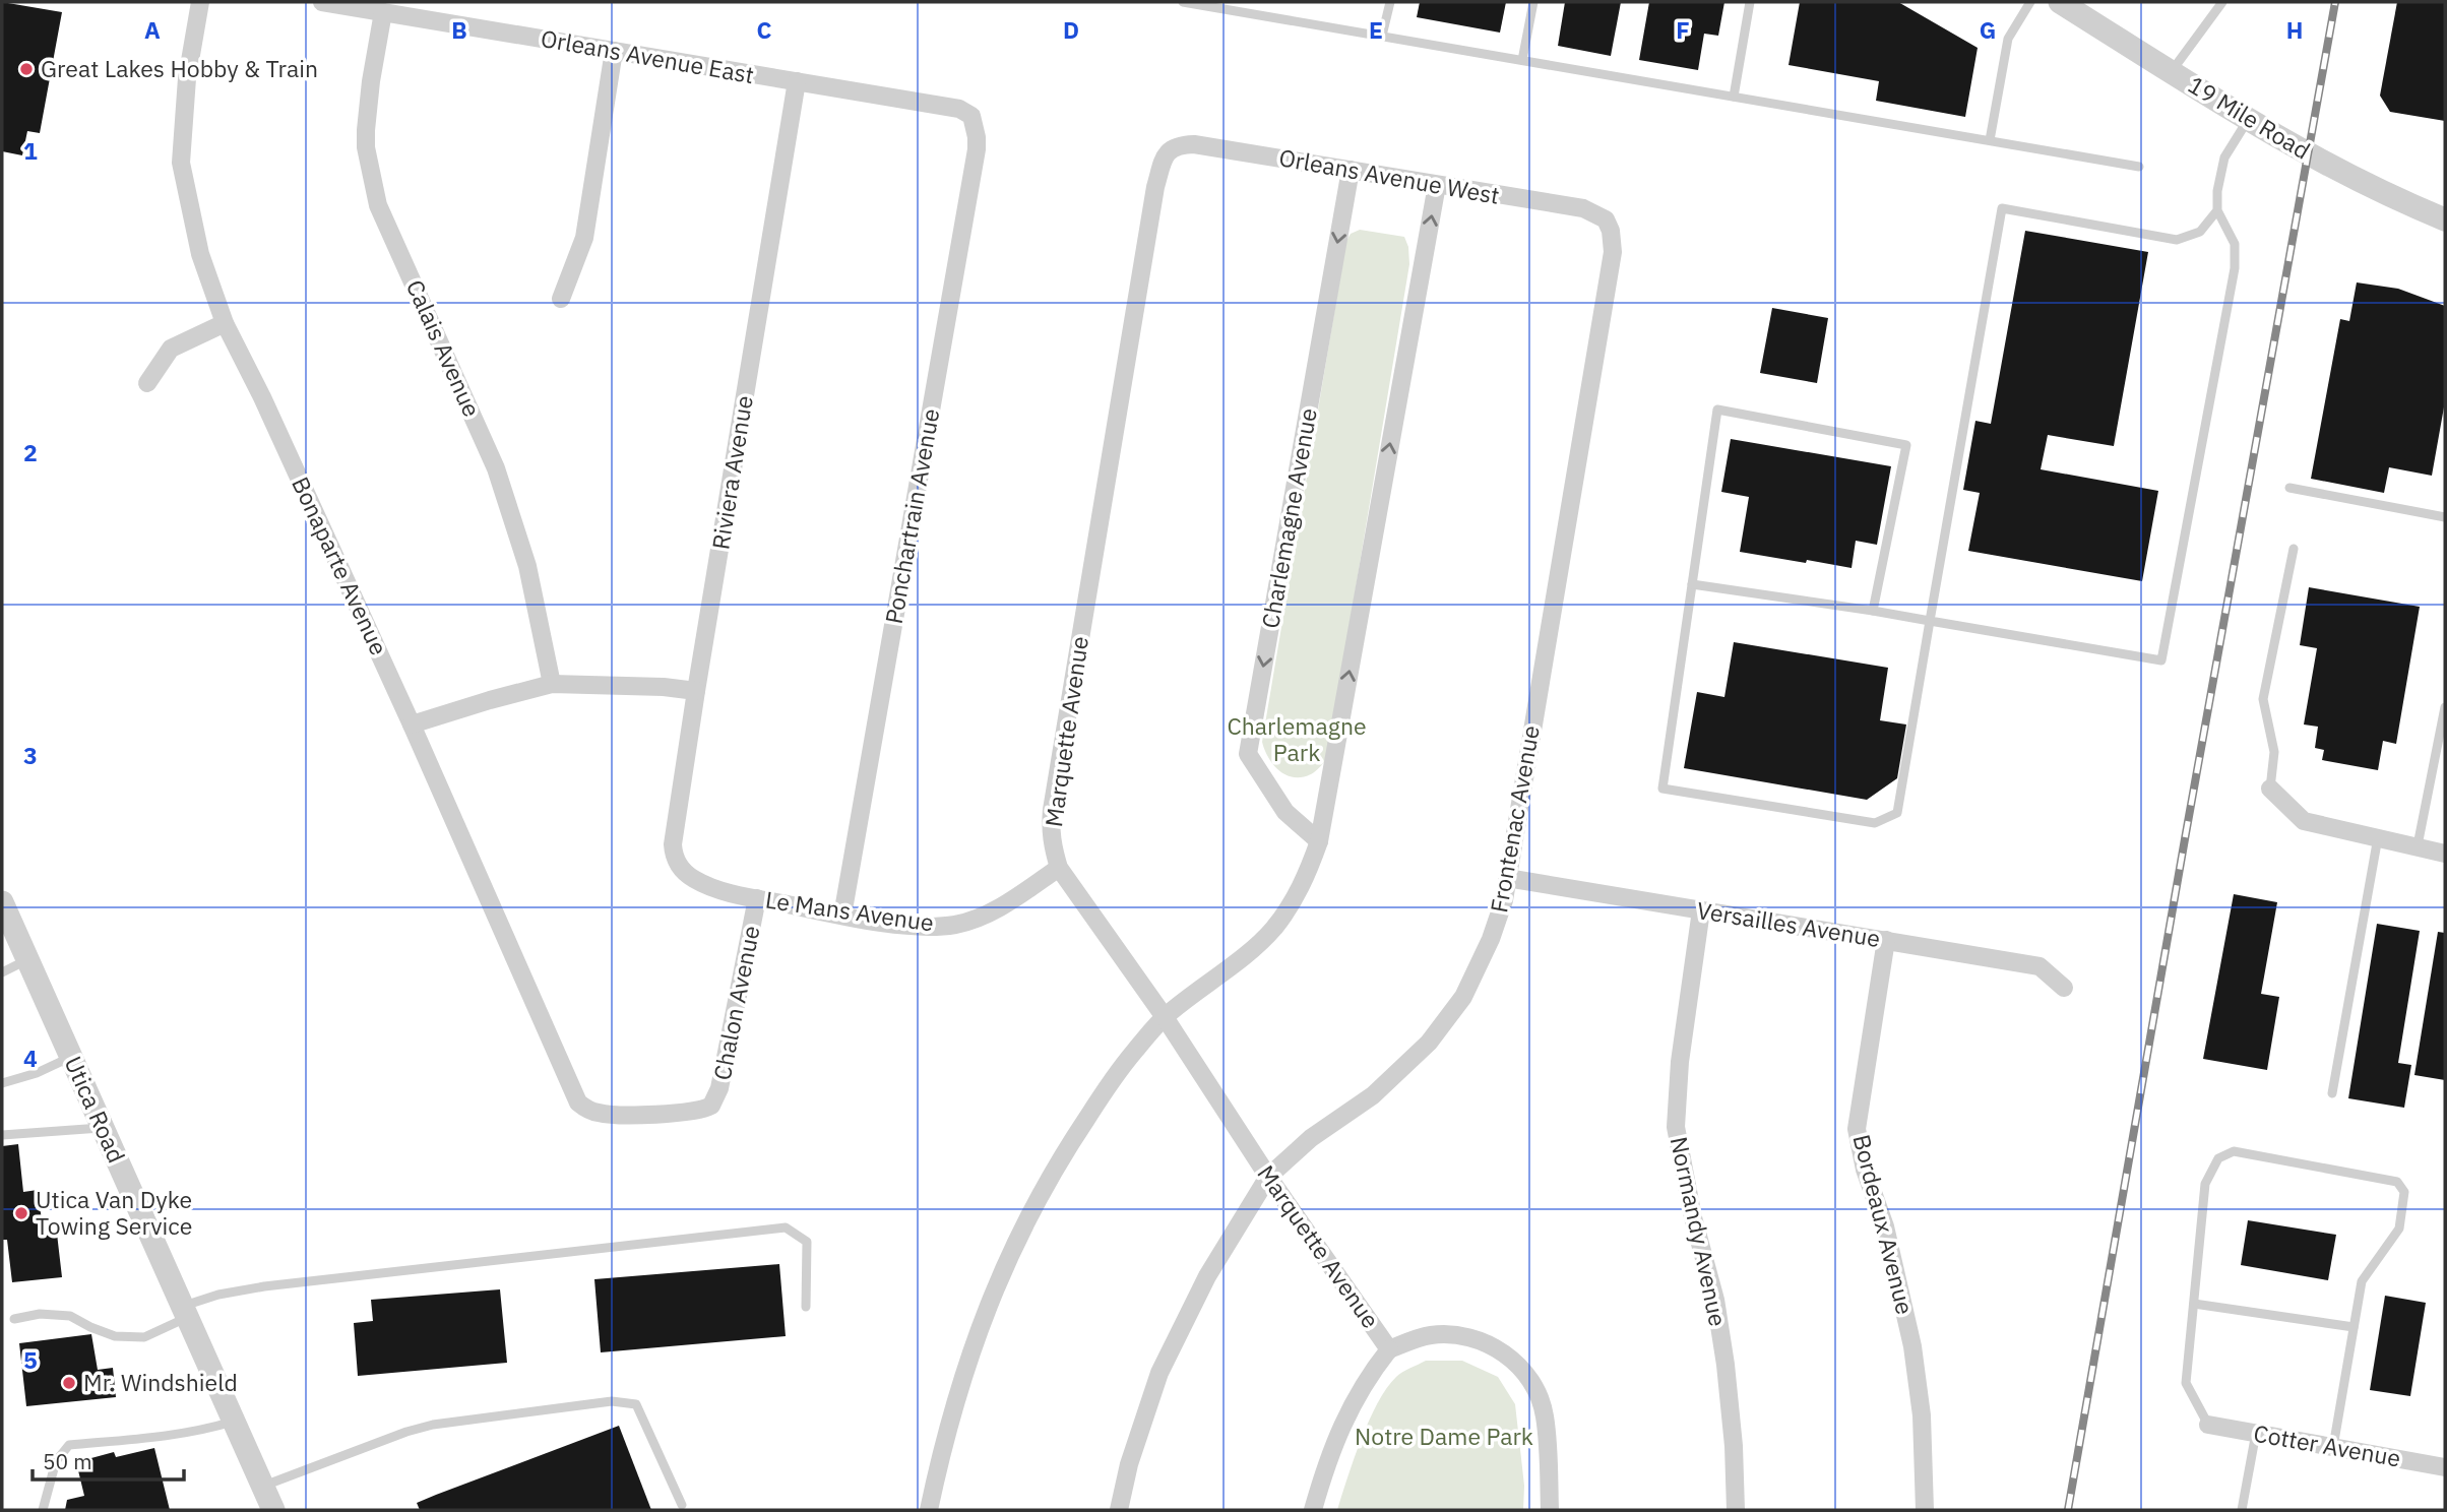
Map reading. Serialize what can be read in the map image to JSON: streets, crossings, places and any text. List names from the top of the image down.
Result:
{
  "streets": {
    "street": [
      "Orleans Avenue East",
      "19 Mile Road",
      "Orleans Avenue West",
      "Calais Avenue",
      "Riviera Avenue",
      "Ponchartrain Avenue",
      "Charlemagne Avenue",
      "Bonaparte Avenue",
      "Marquette Avenue",
      "Frontenac Avenue",
      "Le Mans Avenue",
      "Versailles Avenue",
      "Chalon Avenue",
      "Utica Road",
      "Bordeaux Avenue",
      "Normandy Avenue",
      "Cotter Avenue"
    ]
  },
  "crossings": [
    ["Orleans Avenue East", "Calais Avenue"],
    ["Orleans Avenue East", "Riviera Avenue"],
    ["Orleans Avenue East", "Ponchartrain Avenue"],
    ["Orleans Avenue West", "Charlemagne Avenue"],
    ["Orleans Avenue West", "Marquette Avenue"],
    ["Orleans Avenue West", "Frontenac Avenue"],
    ["Riviera Avenue", "Le Mans Avenue"],
    ["Ponchartrain Avenue", "Le Mans Avenue"],
    ["Bonaparte Avenue", "Chalon Avenue"],
    ["Marquette Avenue", "Frontenac Avenue"],
    ["Marquette Avenue", "Le Mans Avenue"],
    ["Frontenac Avenue", "Versailles Avenue"],
    ["Le Mans Avenue", "Chalon Avenue"],
    ["Versailles Avenue", "Bordeaux Avenue"],
    ["Versailles Avenue", "Normandy Avenue"]
  ],
  "parks": ["Charlemagne Park", "Notre Dame Park"],
  "places": ["Great Lakes Hobby & Train", "Utica Van Dyke Towing Service", "Mr. Windshield"],
  "scale_bar": "50 m",
  "grid": {
    "columns": [
      "A",
      "B",
      "C",
      "D",
      "E",
      "F",
      "G",
      "H"
    ],
    "rows": [
      "1",
      "2",
      "3",
      "4",
      "5"
    ]
  }
}
